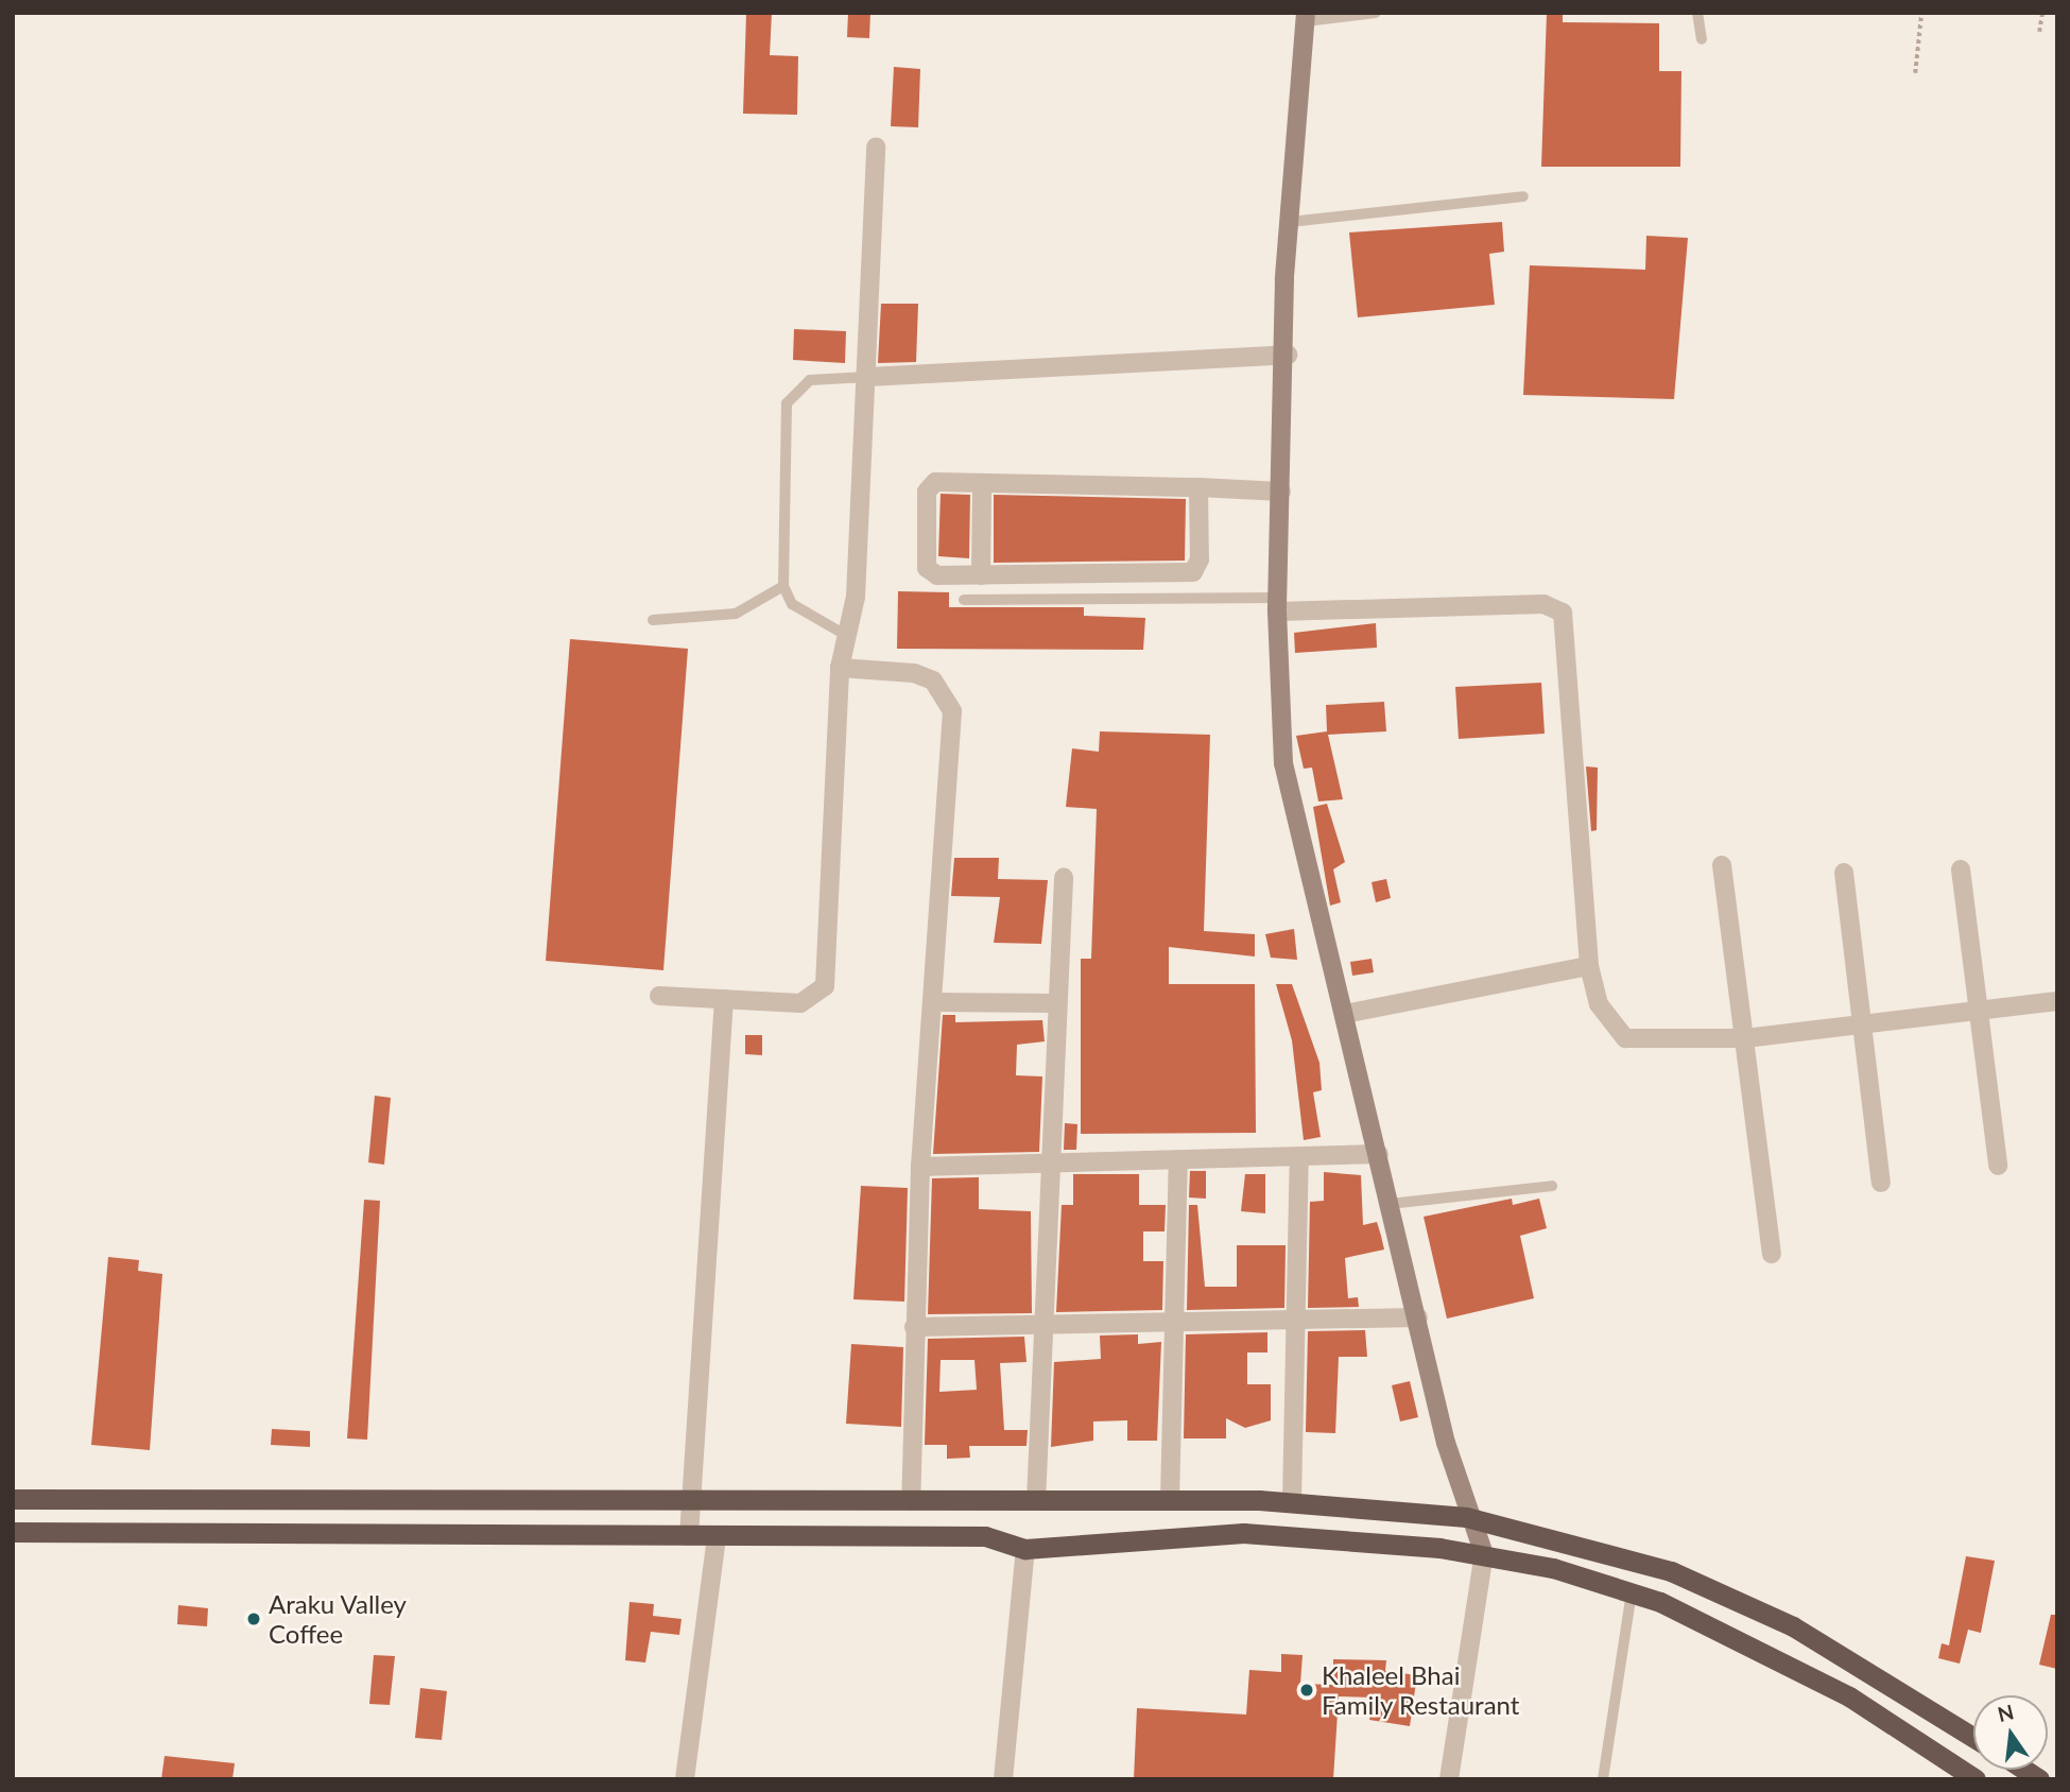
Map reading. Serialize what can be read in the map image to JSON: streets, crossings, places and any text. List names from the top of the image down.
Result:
{
  "places": ["Araku Valley Coffee", "Khaleel Bhai Family Restaurant"],
  "north": "top"
}
